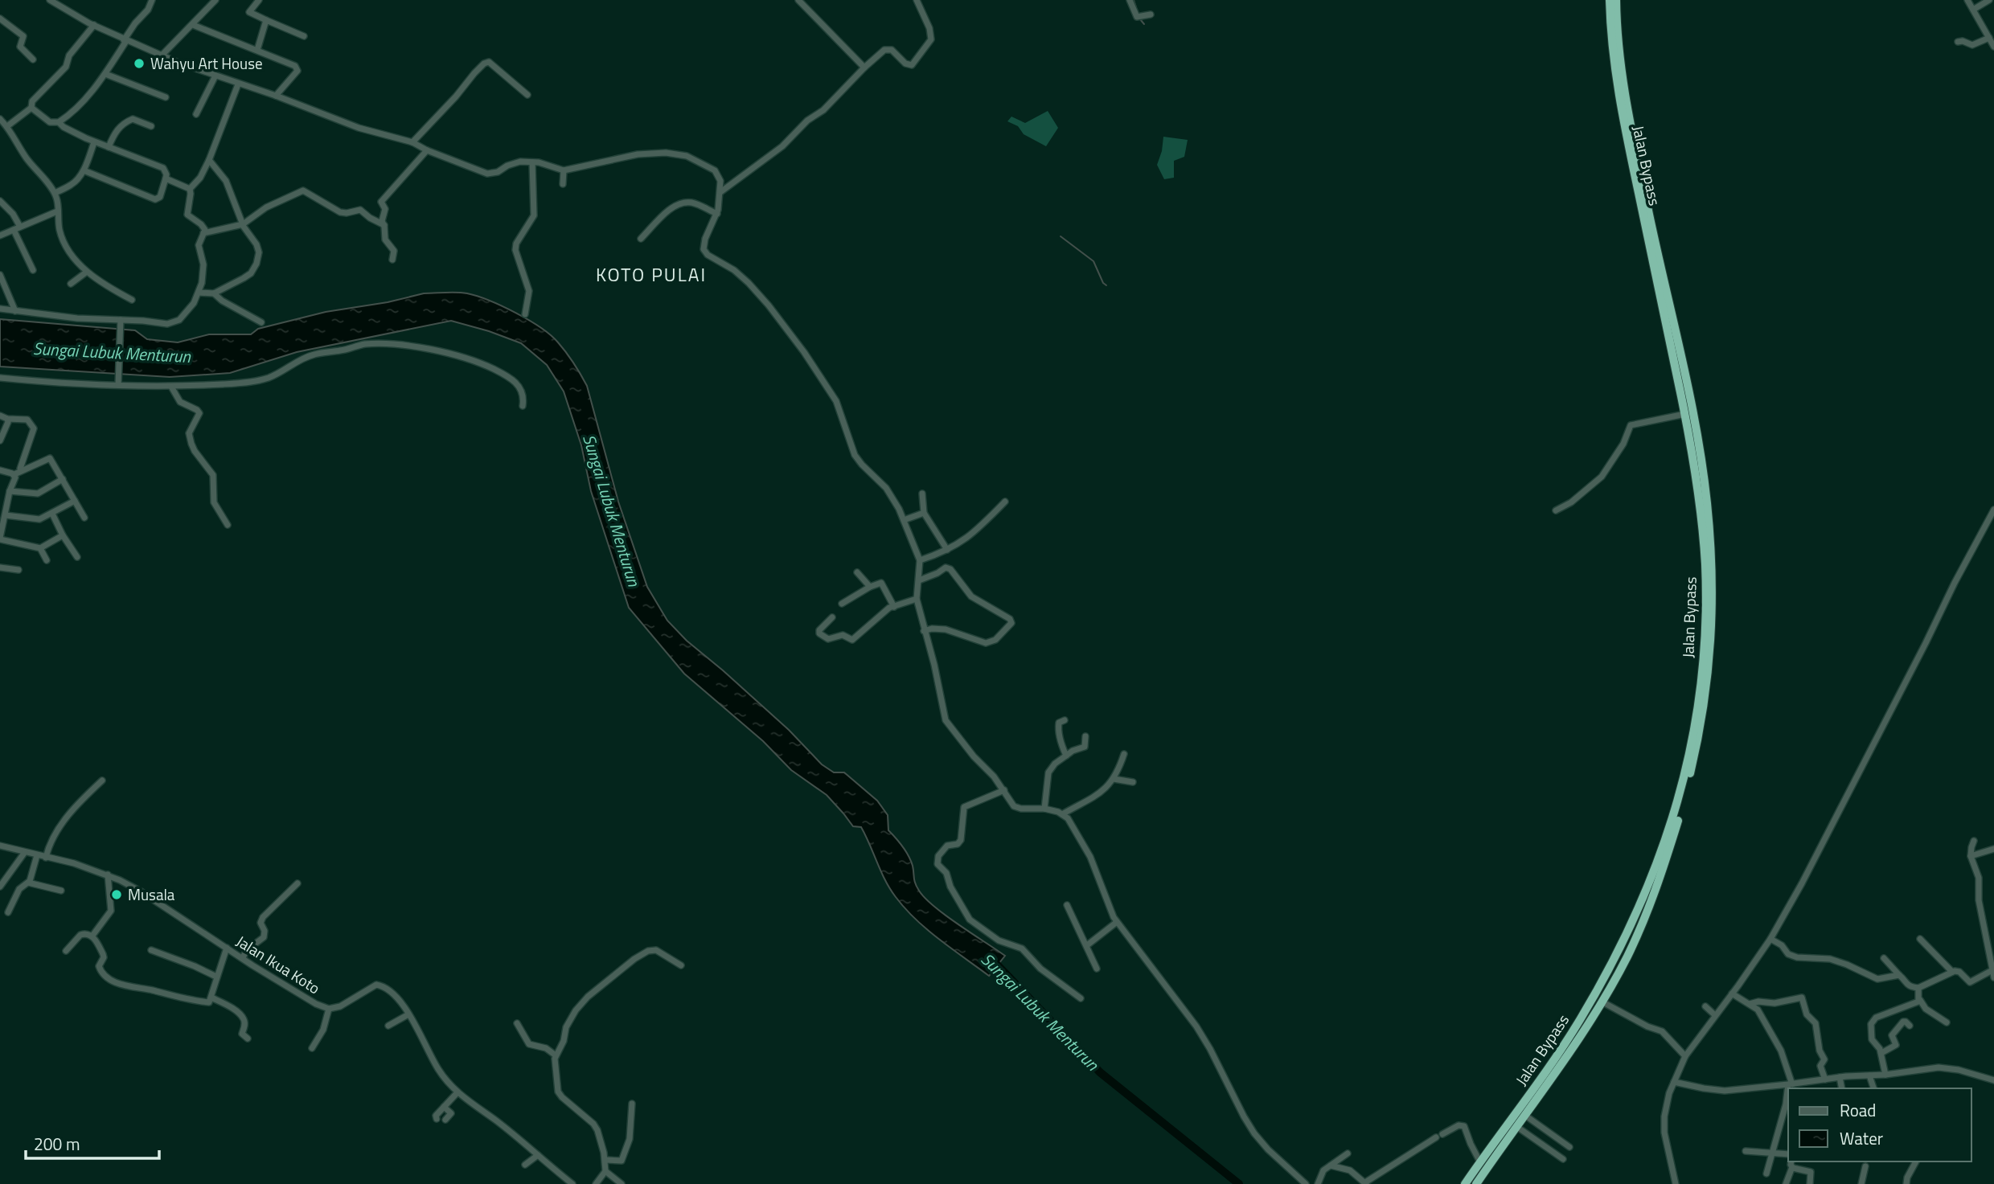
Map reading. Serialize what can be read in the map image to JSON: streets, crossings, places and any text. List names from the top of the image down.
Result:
{
  "streets": {
    "highway": ["Jalan Bypass"],
    "street": ["Jalan Ikua Koto"]
  },
  "districts": ["KOTO PULAI"],
  "water": ["Sungai Lubuk Menturun"],
  "places": ["Wahyu Art House", "Musala"],
  "legend": ["Road", "Water"],
  "scale_bar": "200 m"
}
